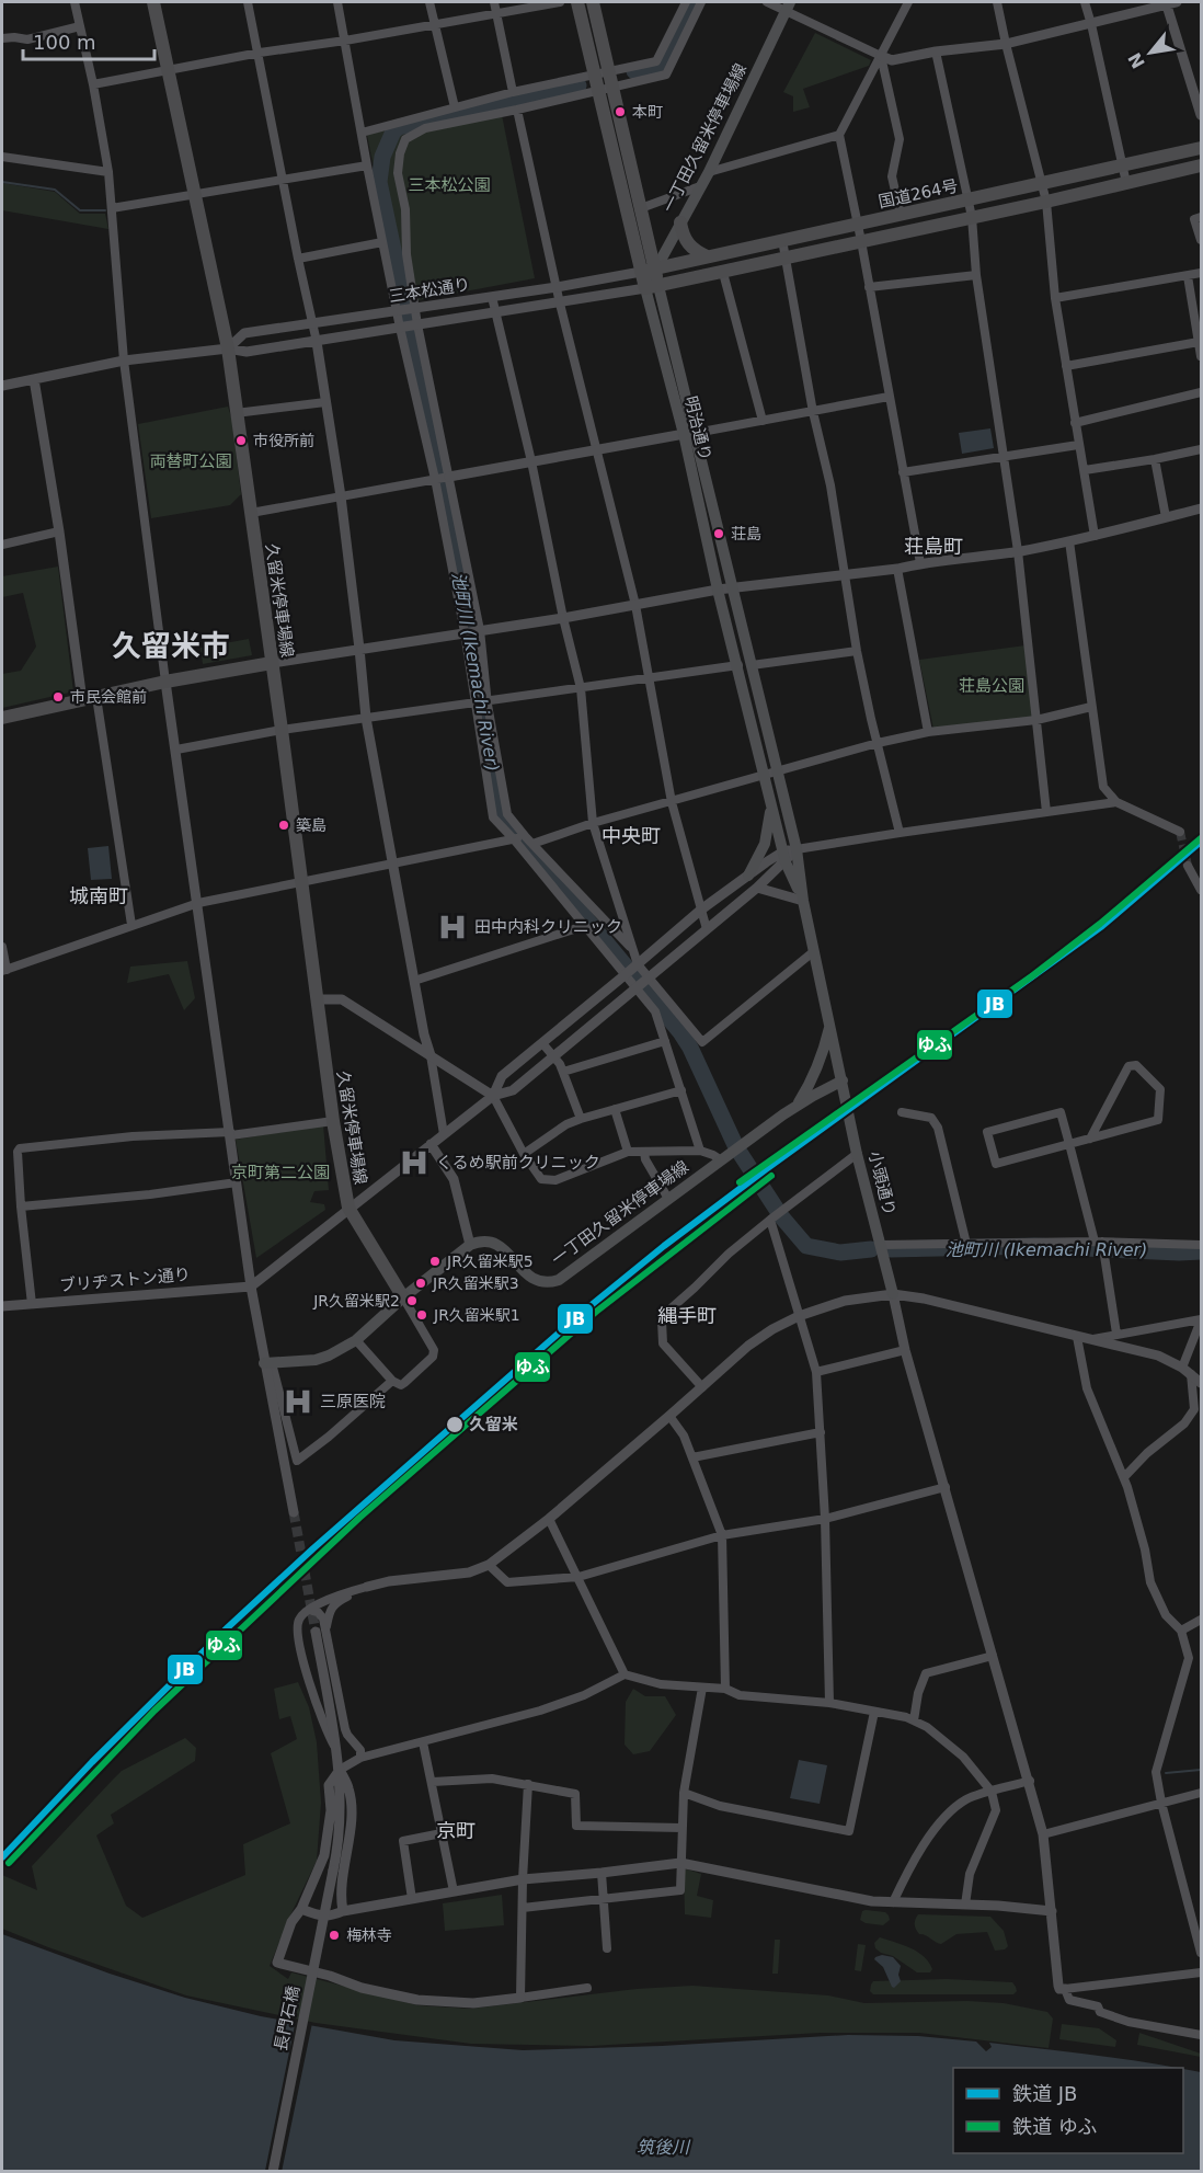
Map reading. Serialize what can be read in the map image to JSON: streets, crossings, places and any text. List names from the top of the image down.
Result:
{
  "streets": {
    "main road": [
      "一丁田久留米停車場線",
      "国道264号",
      "明治通り",
      "久留米停車場線",
      "小頭通り"
    ],
    "street": ["三本松通り", "ブリヂストン通り", "長門石橋"]
  },
  "crossings": [
    ["一丁田久留米停車場線", "国道264号"],
    ["一丁田久留米停車場線", "三本松通り"],
    ["一丁田久留米停車場線", "明治通り"],
    ["一丁田久留米停車場線", "小頭通り"],
    ["国道264号", "三本松通り"],
    ["国道264号", "明治通り"],
    ["三本松通り", "明治通り"],
    ["三本松通り", "久留米停車場線"]
  ],
  "districts": [
    "荘島町",
    "久留米市",
    "中央町",
    "城南町",
    "縄手町",
    "京町"
  ],
  "water": ["池町川 (Ikemachi River)", "筑後川"],
  "parks": [
    "三本松公園",
    "両替町公園",
    "荘島公園",
    "京町第二公園"
  ],
  "places": {
    "other": [
      "本町",
      "市役所前",
      "荘島",
      "市民会館前",
      "築島",
      "JR久留米駅5",
      "JR久留米駅3",
      "JR久留米駅2",
      "JR久留米駅1",
      "久留米",
      "梅林寺"
    ],
    "hospital": ["田中内科クリニック", "くるめ駅前クリニック", "三原医院"]
  },
  "lines": ["rail line ゆふ", "rail line JB"],
  "legend": ["鉄道 JB", "鉄道 ゆふ"],
  "scale_bar": "100 m",
  "north": "bottom left"
}
